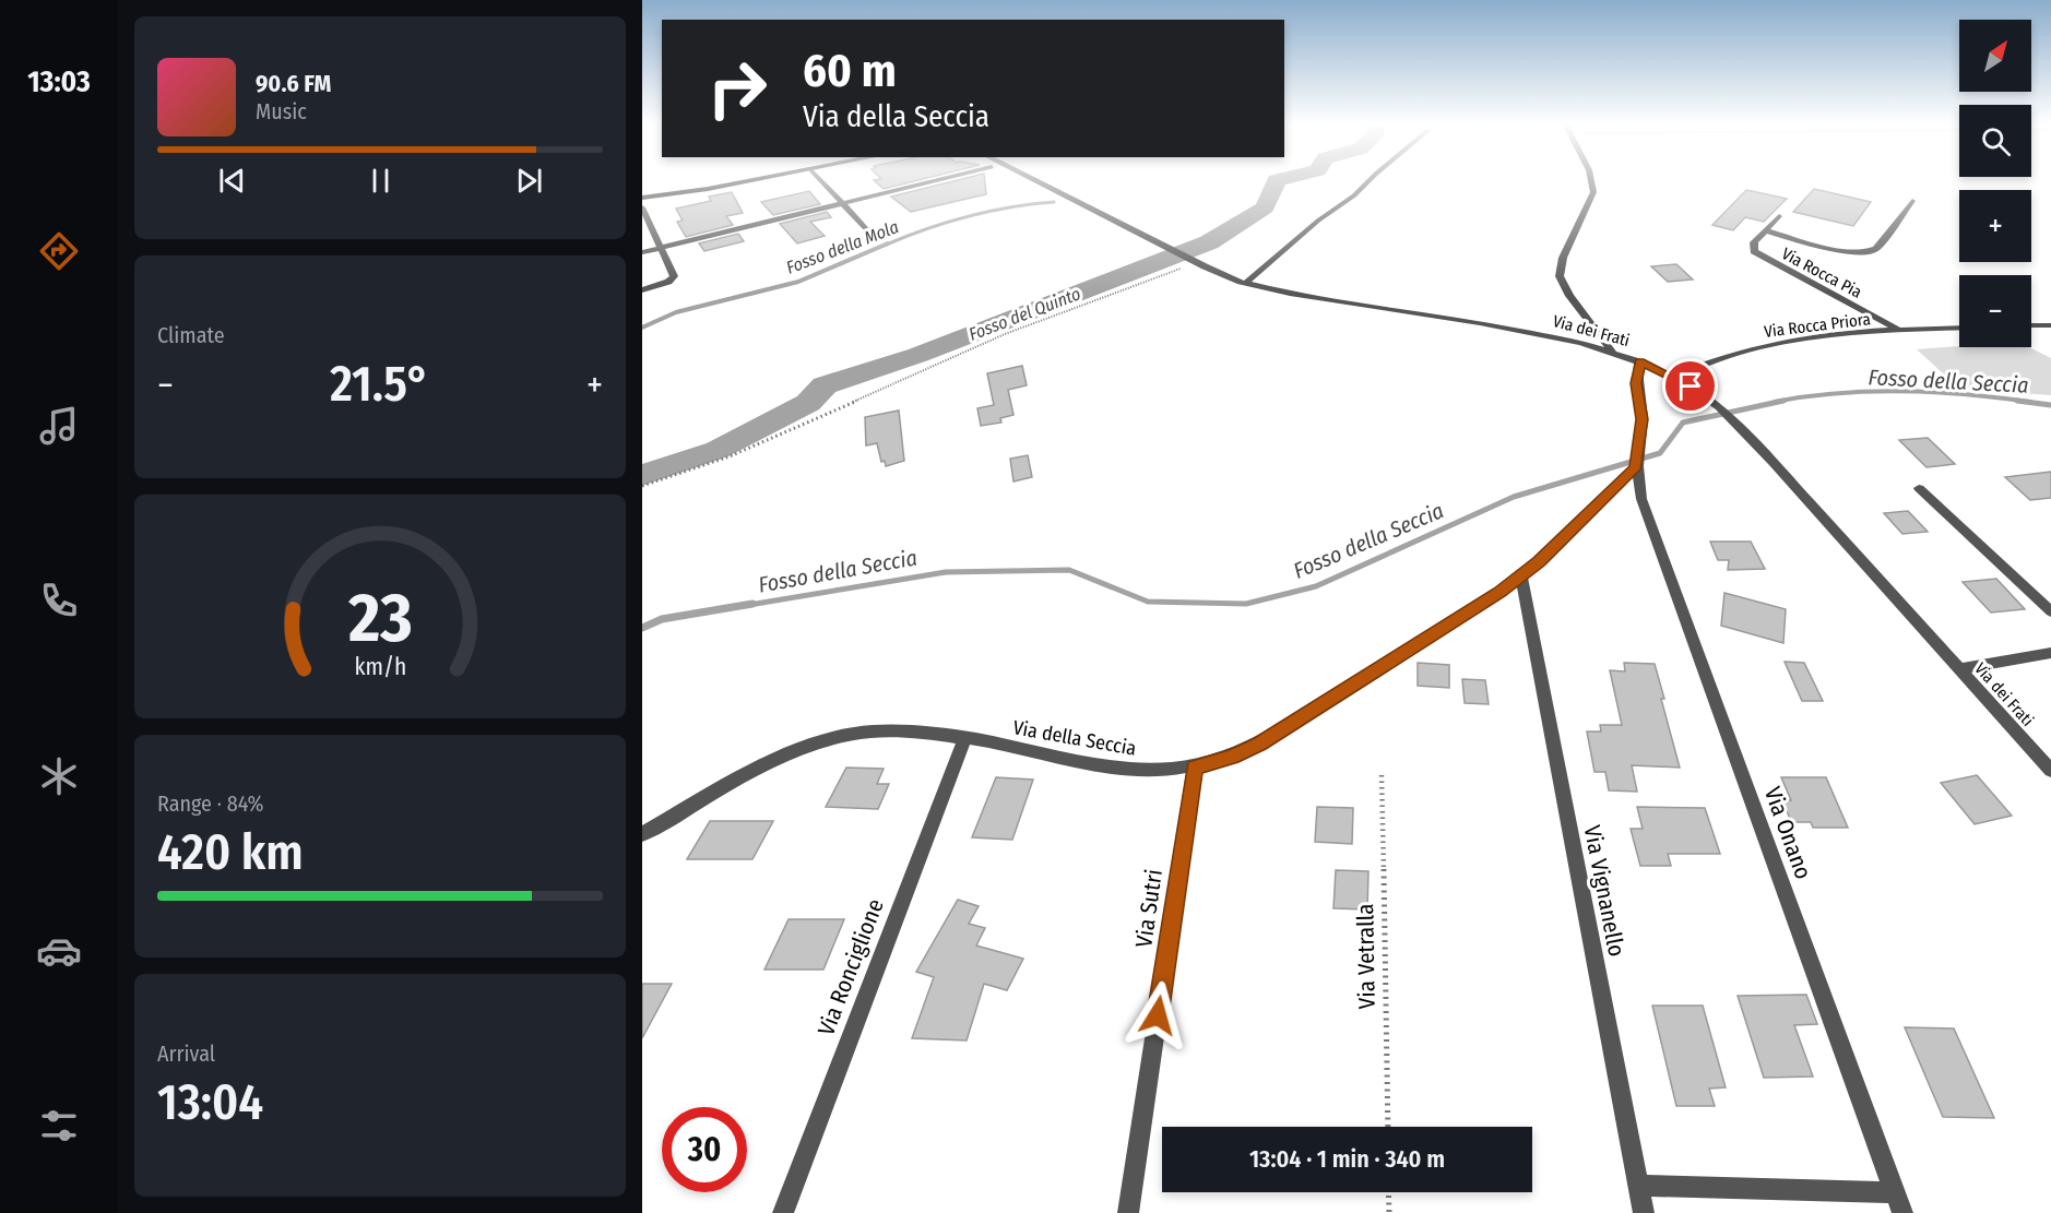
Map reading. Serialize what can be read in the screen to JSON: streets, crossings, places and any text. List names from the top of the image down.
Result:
{
  "streets": {
    "street": [
      "Via Rocca Pia",
      "Via Rocca Priora",
      "Via dei Frati",
      "Via della Seccia",
      "Via Onano",
      "Via Vignanello",
      "Via Sutri",
      "Via Ronciglione"
    ],
    "path": ["Via Vetralla"]
  },
  "crossings": [
    ["Via Rocca Pia", "Via Rocca Priora"],
    ["Via Rocca Priora", "Via dei Frati"],
    ["Via della Seccia", "Via Onano"],
    ["Via della Seccia", "Via Vignanello"],
    ["Via della Seccia", "Via Sutri"],
    ["Via della Seccia", "Via Ronciglione"]
  ],
  "water": ["Fosso della Mola", "Fosso del Quinto", "Fosso della Seccia"],
  "north": "top right",
  "page": {
    "tabs": "13:03",
    "map_buttons": ["+", "−"],
    "turn": ["60 m", "Via della Seccia"],
    "song": ["90.6 FM", "Music"],
    "tile": [
      "Climate",
      ["Range · 84%", "420 km"],
      ["Arrival", "13:04"]
    ],
    "heat": ["−", "21.5°", "+"],
    "limit": "30",
    "trip": "13:04 · 1 min · 340 m",
    "gauge": ["23", "km/h"]
  }
}
